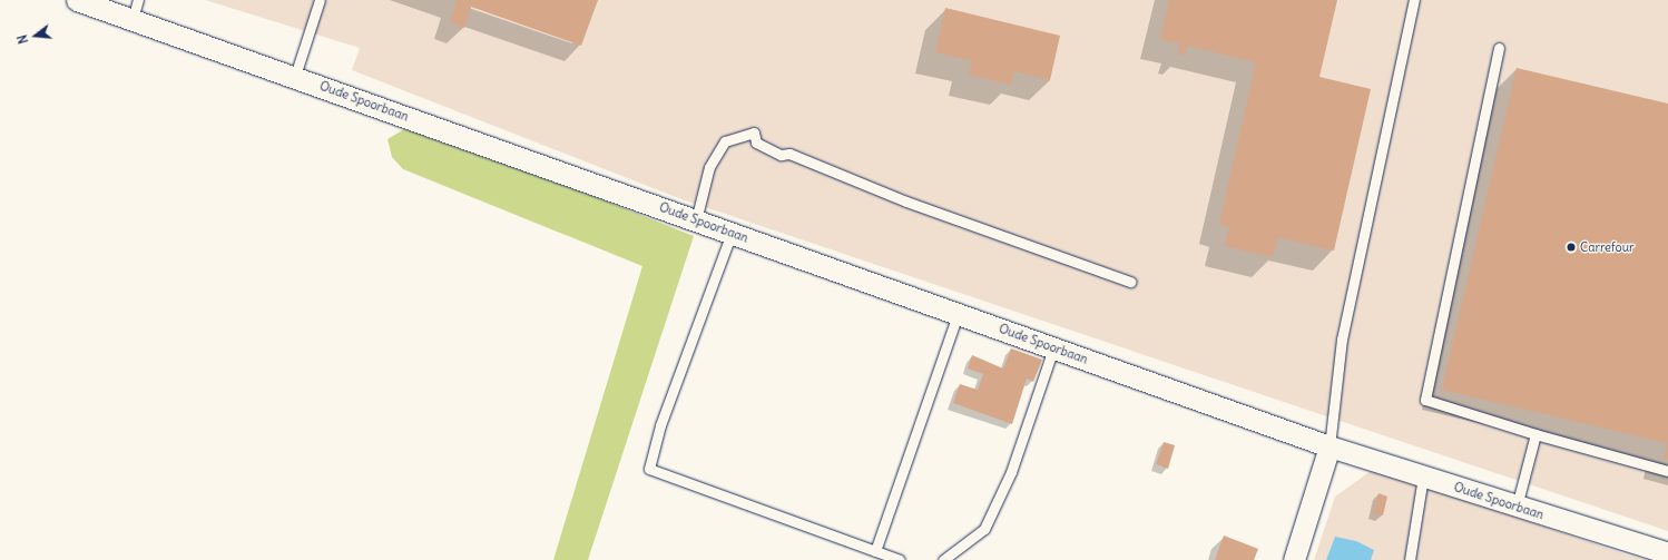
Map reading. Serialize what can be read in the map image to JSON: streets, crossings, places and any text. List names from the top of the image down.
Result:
{
  "streets": {
    "street": ["Oude Spoorbaan"]
  },
  "places": ["Carrefour"],
  "north": "left"
}
